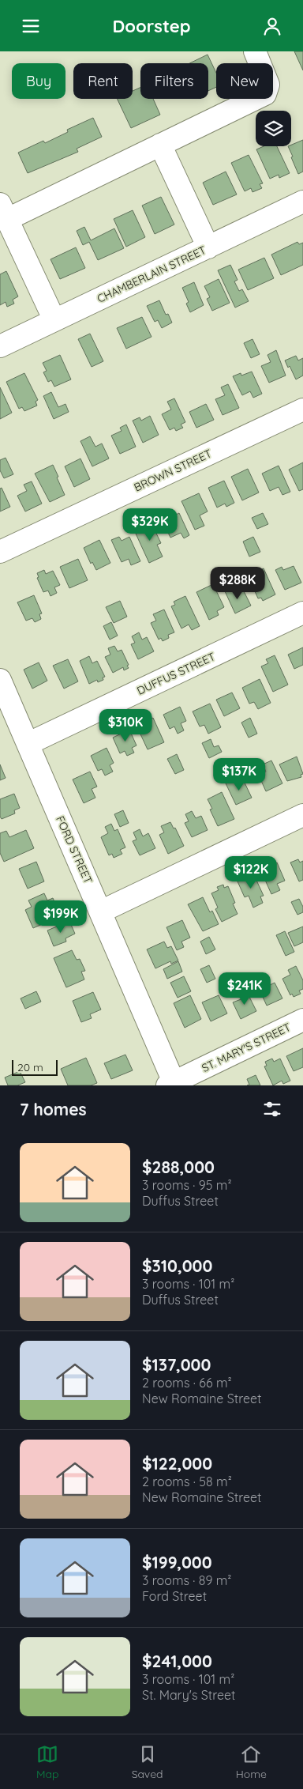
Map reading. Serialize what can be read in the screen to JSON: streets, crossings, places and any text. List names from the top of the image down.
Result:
{
  "streets": {
    "street": [
      "CHAMBERLAIN STREET",
      "BROWN STREET",
      "DUFFUS STREET",
      "FORD STREET",
      "ST. MARY'S STREET"
    ]
  },
  "crossings": [
    ["DUFFUS STREET", "FORD STREET"],
    ["FORD STREET", "ST. MARY'S STREET"]
  ],
  "scale_bar": "20 m",
  "page": {
    "header": "Doorstep",
    "chip": [
      "Buy",
      "Rent",
      "Filters",
      "New"
    ],
    "price": [
      "$329K",
      "$288K",
      "$310K",
      "$137K",
      "$122K",
      "$199K",
      "$241K"
    ],
    "scale": "20 m",
    "heading": "7 homes",
    "list": [
      {
        "name": "$288,000",
        "note": "3 rooms · 95 m² · Duffus Street"
      },
      {
        "name": "$310,000",
        "note": "3 rooms · 101 m² · Duffus Street"
      },
      {
        "name": "$137,000",
        "note": "2 rooms · 66 m² · New Romaine Street"
      },
      {
        "name": "$122,000",
        "note": "2 rooms · 58 m² · New Romaine Street"
      },
      {
        "name": "$199,000",
        "note": "3 rooms · 89 m² · Ford Street"
      },
      {
        "name": "$241,000",
        "note": "3 rooms · 101 m² · St. Mary's Street"
      }
    ],
    "tabs": ["Map", "Saved", "Home"]
  }
}
